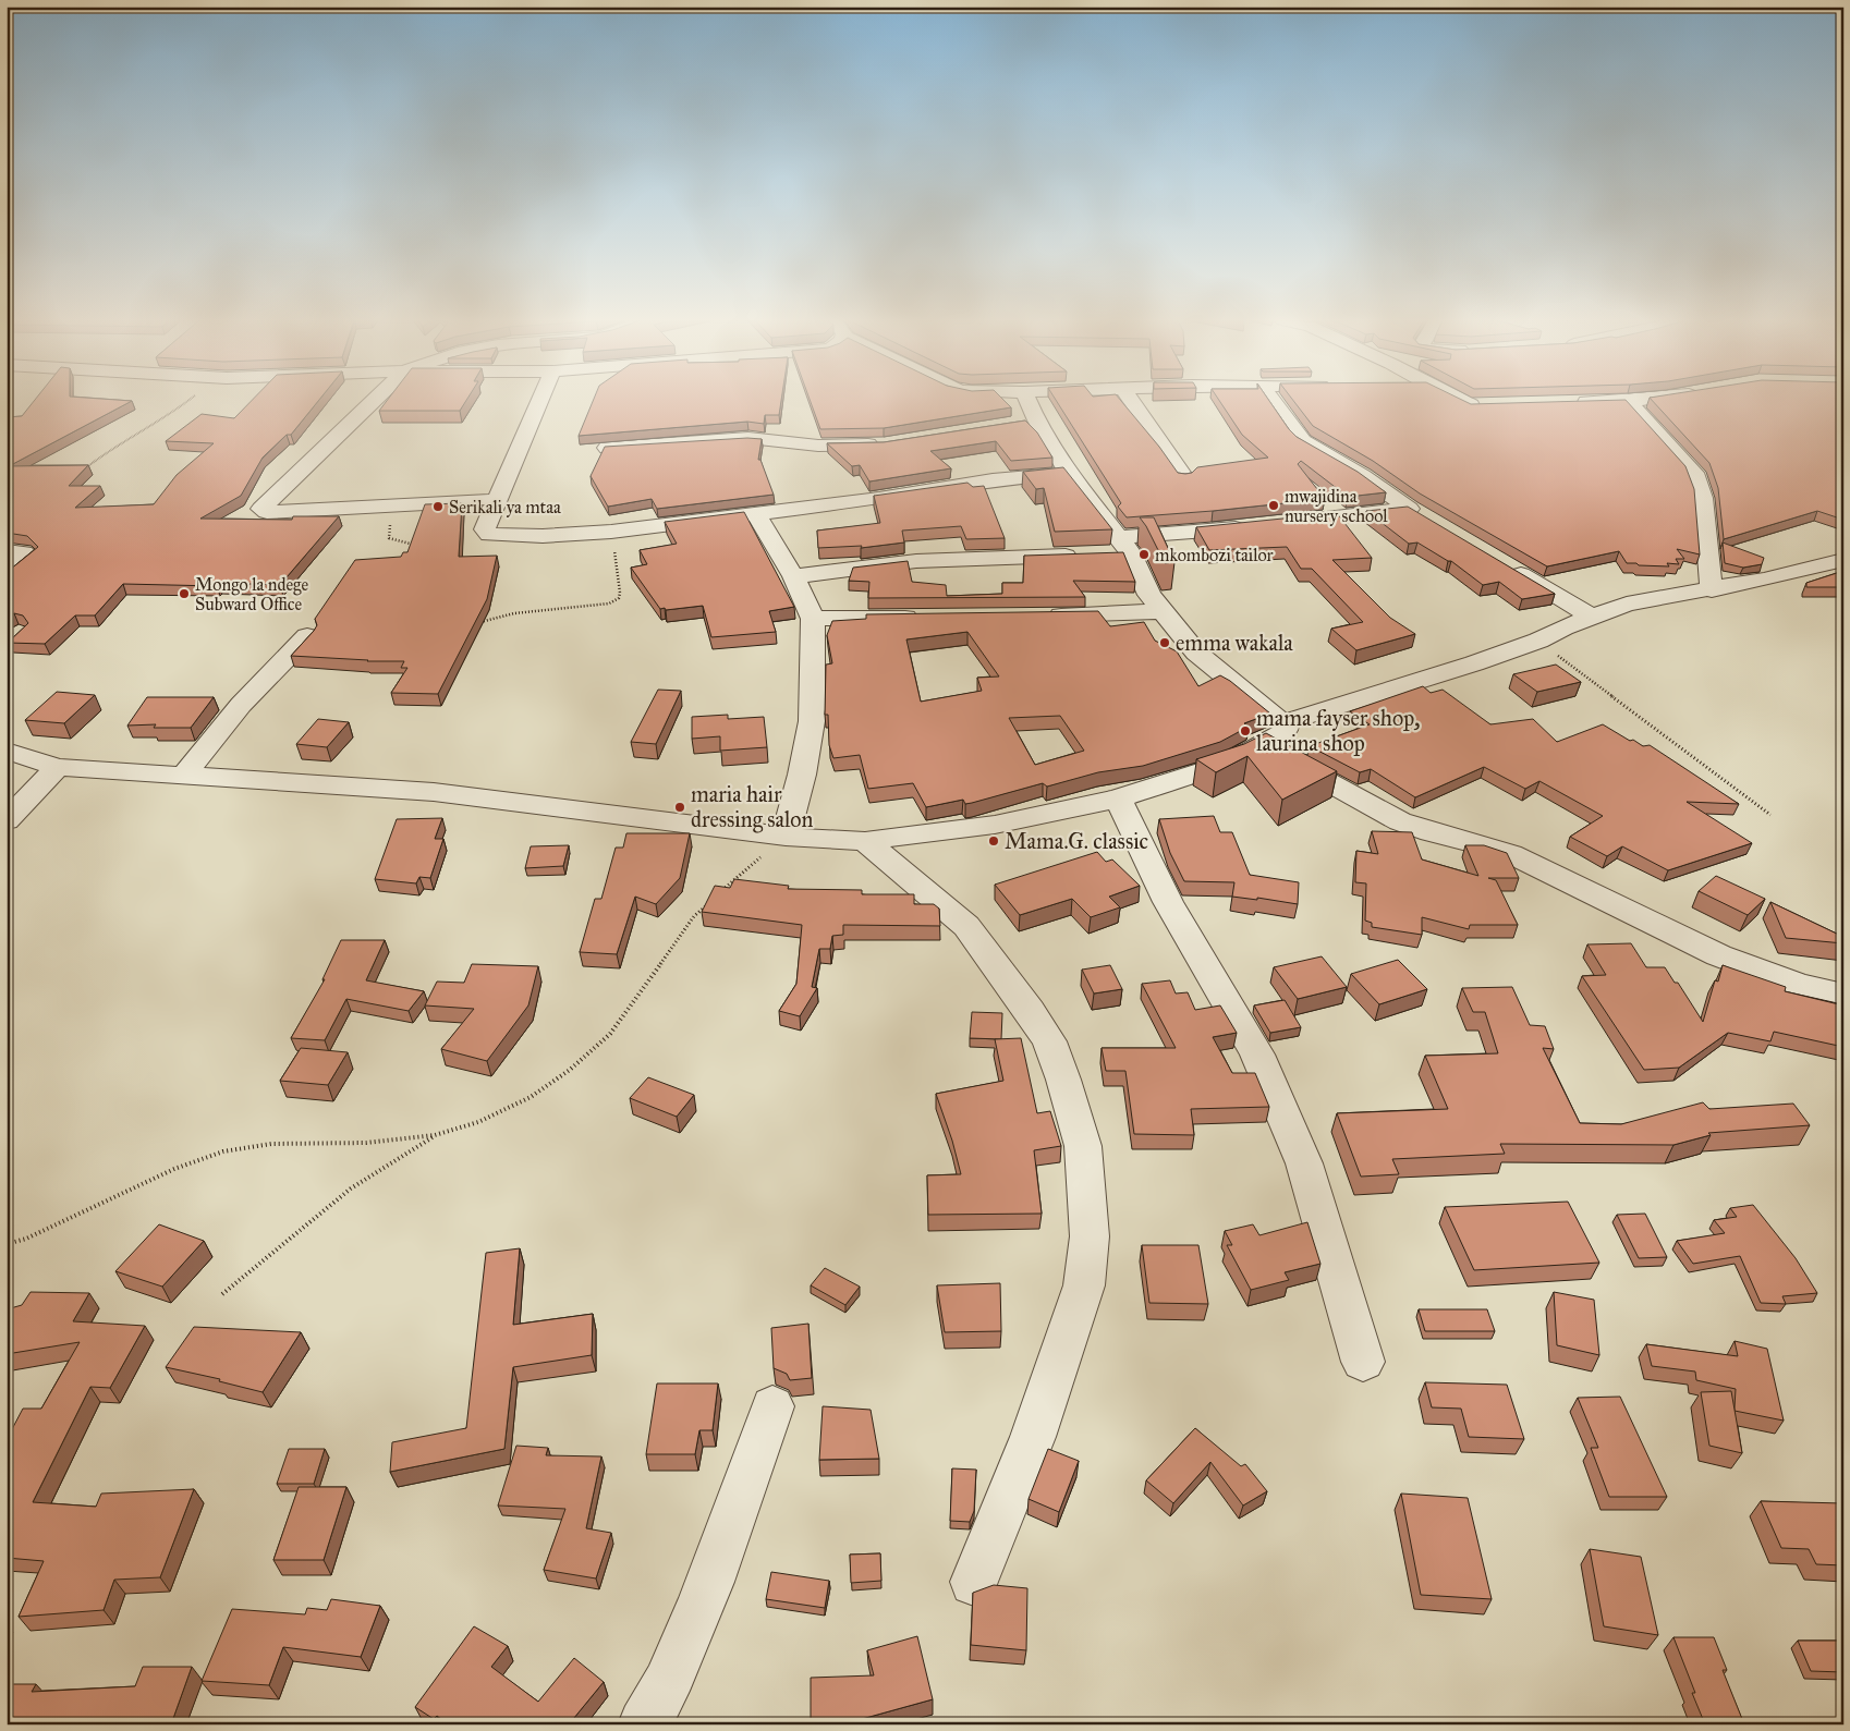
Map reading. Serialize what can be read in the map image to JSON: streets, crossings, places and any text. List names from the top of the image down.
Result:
{
  "places": [
    "mwajidina nursery school",
    "Serikali ya mtaa",
    "mkombozi tailor",
    "Mongo la ndege Subward Office",
    "emma wakala",
    "mama fayser shop, laurina shop",
    "maria hair dressing salon",
    "Mama.G. classic"
  ]
}
